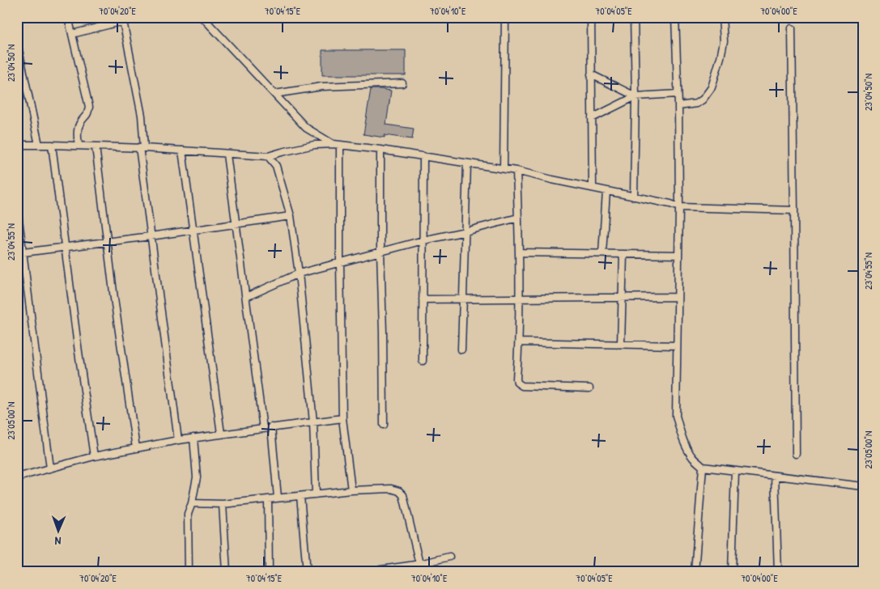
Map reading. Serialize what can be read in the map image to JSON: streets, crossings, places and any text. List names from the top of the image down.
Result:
{
  "north": "bottom",
  "coordinates": [
    "70°04'20\"E",
    "70°04'15\"E",
    "70°04'10\"E",
    "70°04'05\"E",
    "70°04'00\"E",
    "23°04'50\"N",
    "23°04'55\"N",
    "23°05'00\"N"
  ]
}
